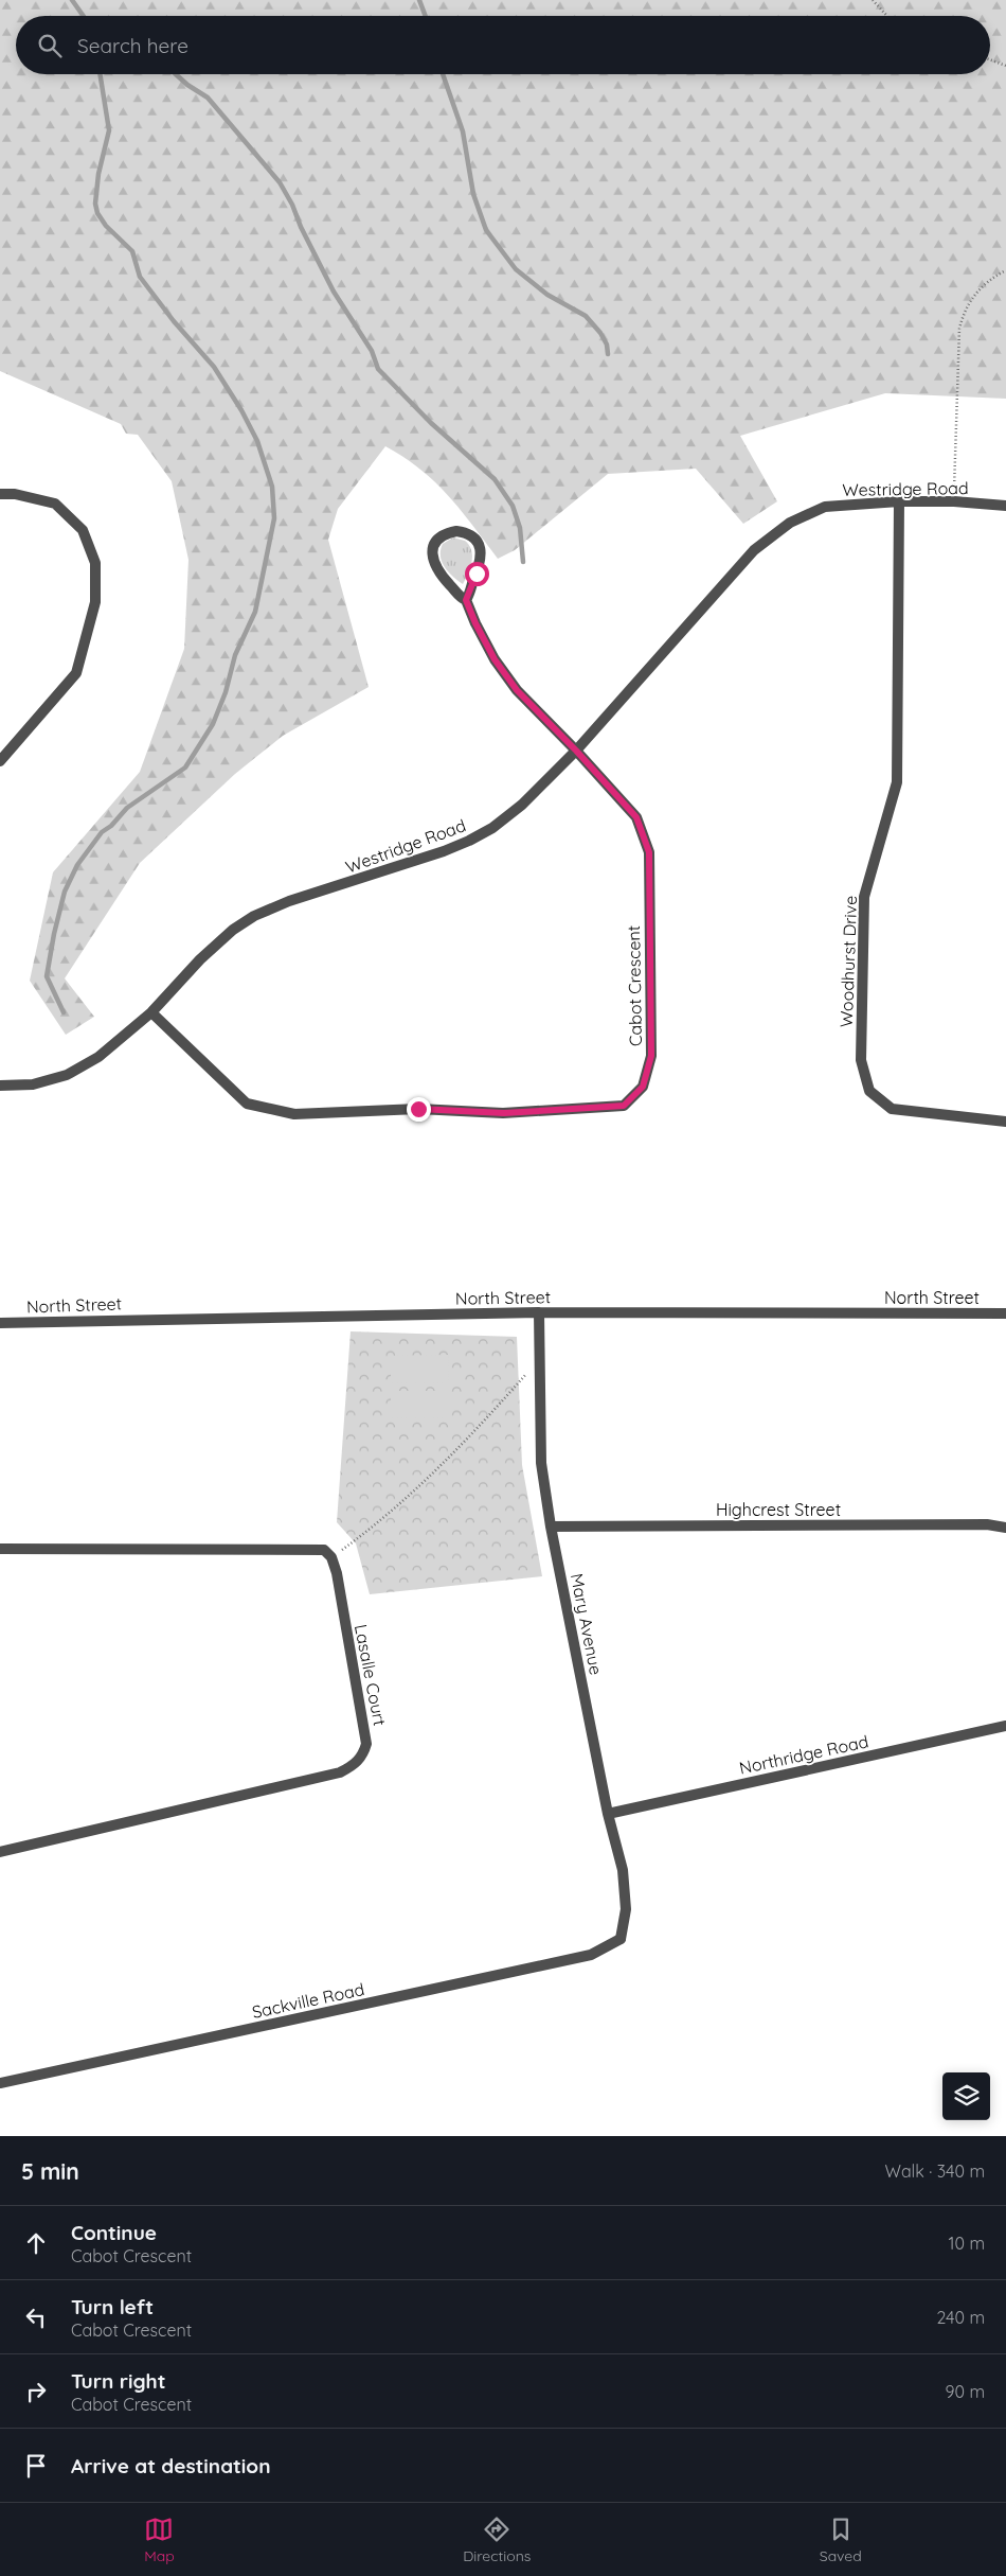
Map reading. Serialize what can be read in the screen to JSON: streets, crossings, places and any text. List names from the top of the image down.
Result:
{
  "streets": {
    "street": [
      "Westridge Road",
      "Woodhurst Drive",
      "Cabot Crescent",
      "North Street",
      "Highcrest Street",
      "Mary Avenue",
      "Lasalle Court",
      "Northridge Road",
      "Sackville Road"
    ]
  },
  "crossings": [
    ["Westridge Road", "Woodhurst Drive"],
    ["Westridge Road", "Cabot Crescent"],
    ["North Street", "Mary Avenue"],
    ["Highcrest Street", "Mary Avenue"],
    ["Mary Avenue", "Northridge Road"],
    ["Mary Avenue", "Sackville Road"]
  ],
  "page": {
    "search": "Search here",
    "heading": ["5 min", "Walk · 340 m"],
    "list": [
      ["Continue", "Cabot Crescent", "10 m"],
      ["Turn left", "Cabot Crescent", "240 m"],
      ["Turn right", "Cabot Crescent", "90 m"],
      "Arrive at destination"
    ],
    "nav": ["Map", "Directions", "Saved"]
  }
}
